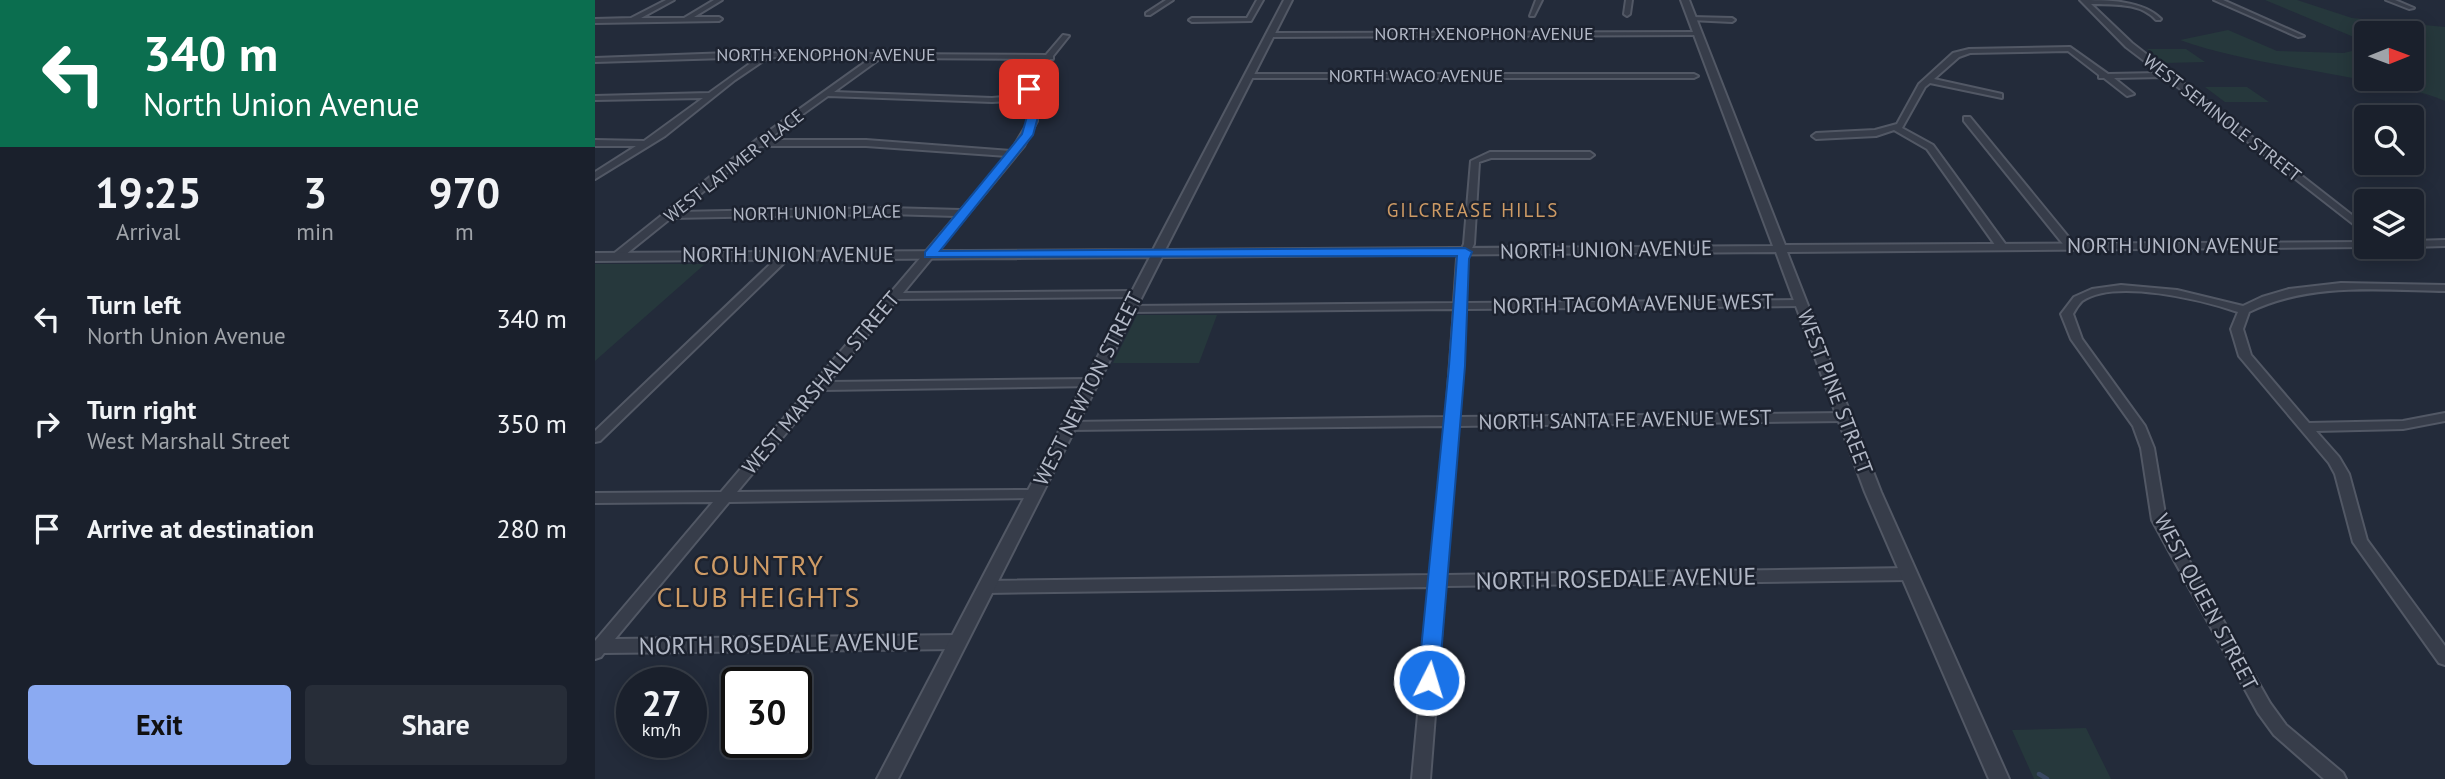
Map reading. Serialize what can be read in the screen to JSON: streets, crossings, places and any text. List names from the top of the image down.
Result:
{
  "streets": {
    "street": [
      "NORTH XENOPHON AVENUE",
      "NORTH WACO AVENUE",
      "WEST SEMINOLE STREET",
      "WEST LATIMER PLACE",
      "NORTH UNION PLACE",
      "NORTH UNION AVENUE",
      "NORTH TACOMA AVENUE WEST",
      "WEST MARSHALL STREET",
      "WEST NEWTON STREET",
      "WEST PINE STREET",
      "NORTH SANTA FE AVENUE WEST",
      "NORTH ROSEDALE AVENUE",
      "WEST QUEEN STREET"
    ]
  },
  "crossings": [
    ["NORTH XENOPHON AVENUE", "WEST LATIMER PLACE"],
    ["NORTH XENOPHON AVENUE", "WEST MARSHALL STREET"],
    ["NORTH XENOPHON AVENUE", "WEST NEWTON STREET"],
    ["NORTH XENOPHON AVENUE", "WEST PINE STREET"],
    ["NORTH WACO AVENUE", "WEST NEWTON STREET"],
    ["WEST LATIMER PLACE", "NORTH UNION PLACE"],
    ["WEST LATIMER PLACE", "NORTH UNION AVENUE"],
    ["NORTH UNION PLACE", "WEST MARSHALL STREET"],
    ["NORTH UNION AVENUE", "WEST MARSHALL STREET"],
    ["NORTH UNION AVENUE", "WEST NEWTON STREET"],
    ["NORTH UNION AVENUE", "WEST PINE STREET"],
    ["NORTH TACOMA AVENUE WEST", "WEST NEWTON STREET"],
    ["NORTH TACOMA AVENUE WEST", "WEST PINE STREET"],
    ["WEST MARSHALL STREET", "NORTH ROSEDALE AVENUE"],
    ["WEST NEWTON STREET", "NORTH SANTA FE AVENUE WEST"],
    ["WEST NEWTON STREET", "NORTH ROSEDALE AVENUE"],
    ["WEST PINE STREET", "NORTH SANTA FE AVENUE WEST"],
    ["WEST PINE STREET", "NORTH ROSEDALE AVENUE"]
  ],
  "districts": ["GILCREASE HILLS", "COUNTRY CLUB HEIGHTS"],
  "north": "right",
  "page": {
    "turn": ["340 m", "North Union Avenue"],
    "eta": [
      "19:25",
      "Arrival",
      "3",
      "min",
      "970",
      "m"
    ],
    "list": [
      {
        "name": "Turn left",
        "note": "North Union Avenue",
        "value": "340 m"
      },
      {
        "name": "Turn right",
        "note": "West Marshall Street",
        "value": "350 m"
      },
      {
        "name": "Arrive at destination",
        "value": "280 m"
      }
    ],
    "speed": "27 km/h",
    "limit": "30",
    "buttons": ["Exit", "Share"]
  }
}
